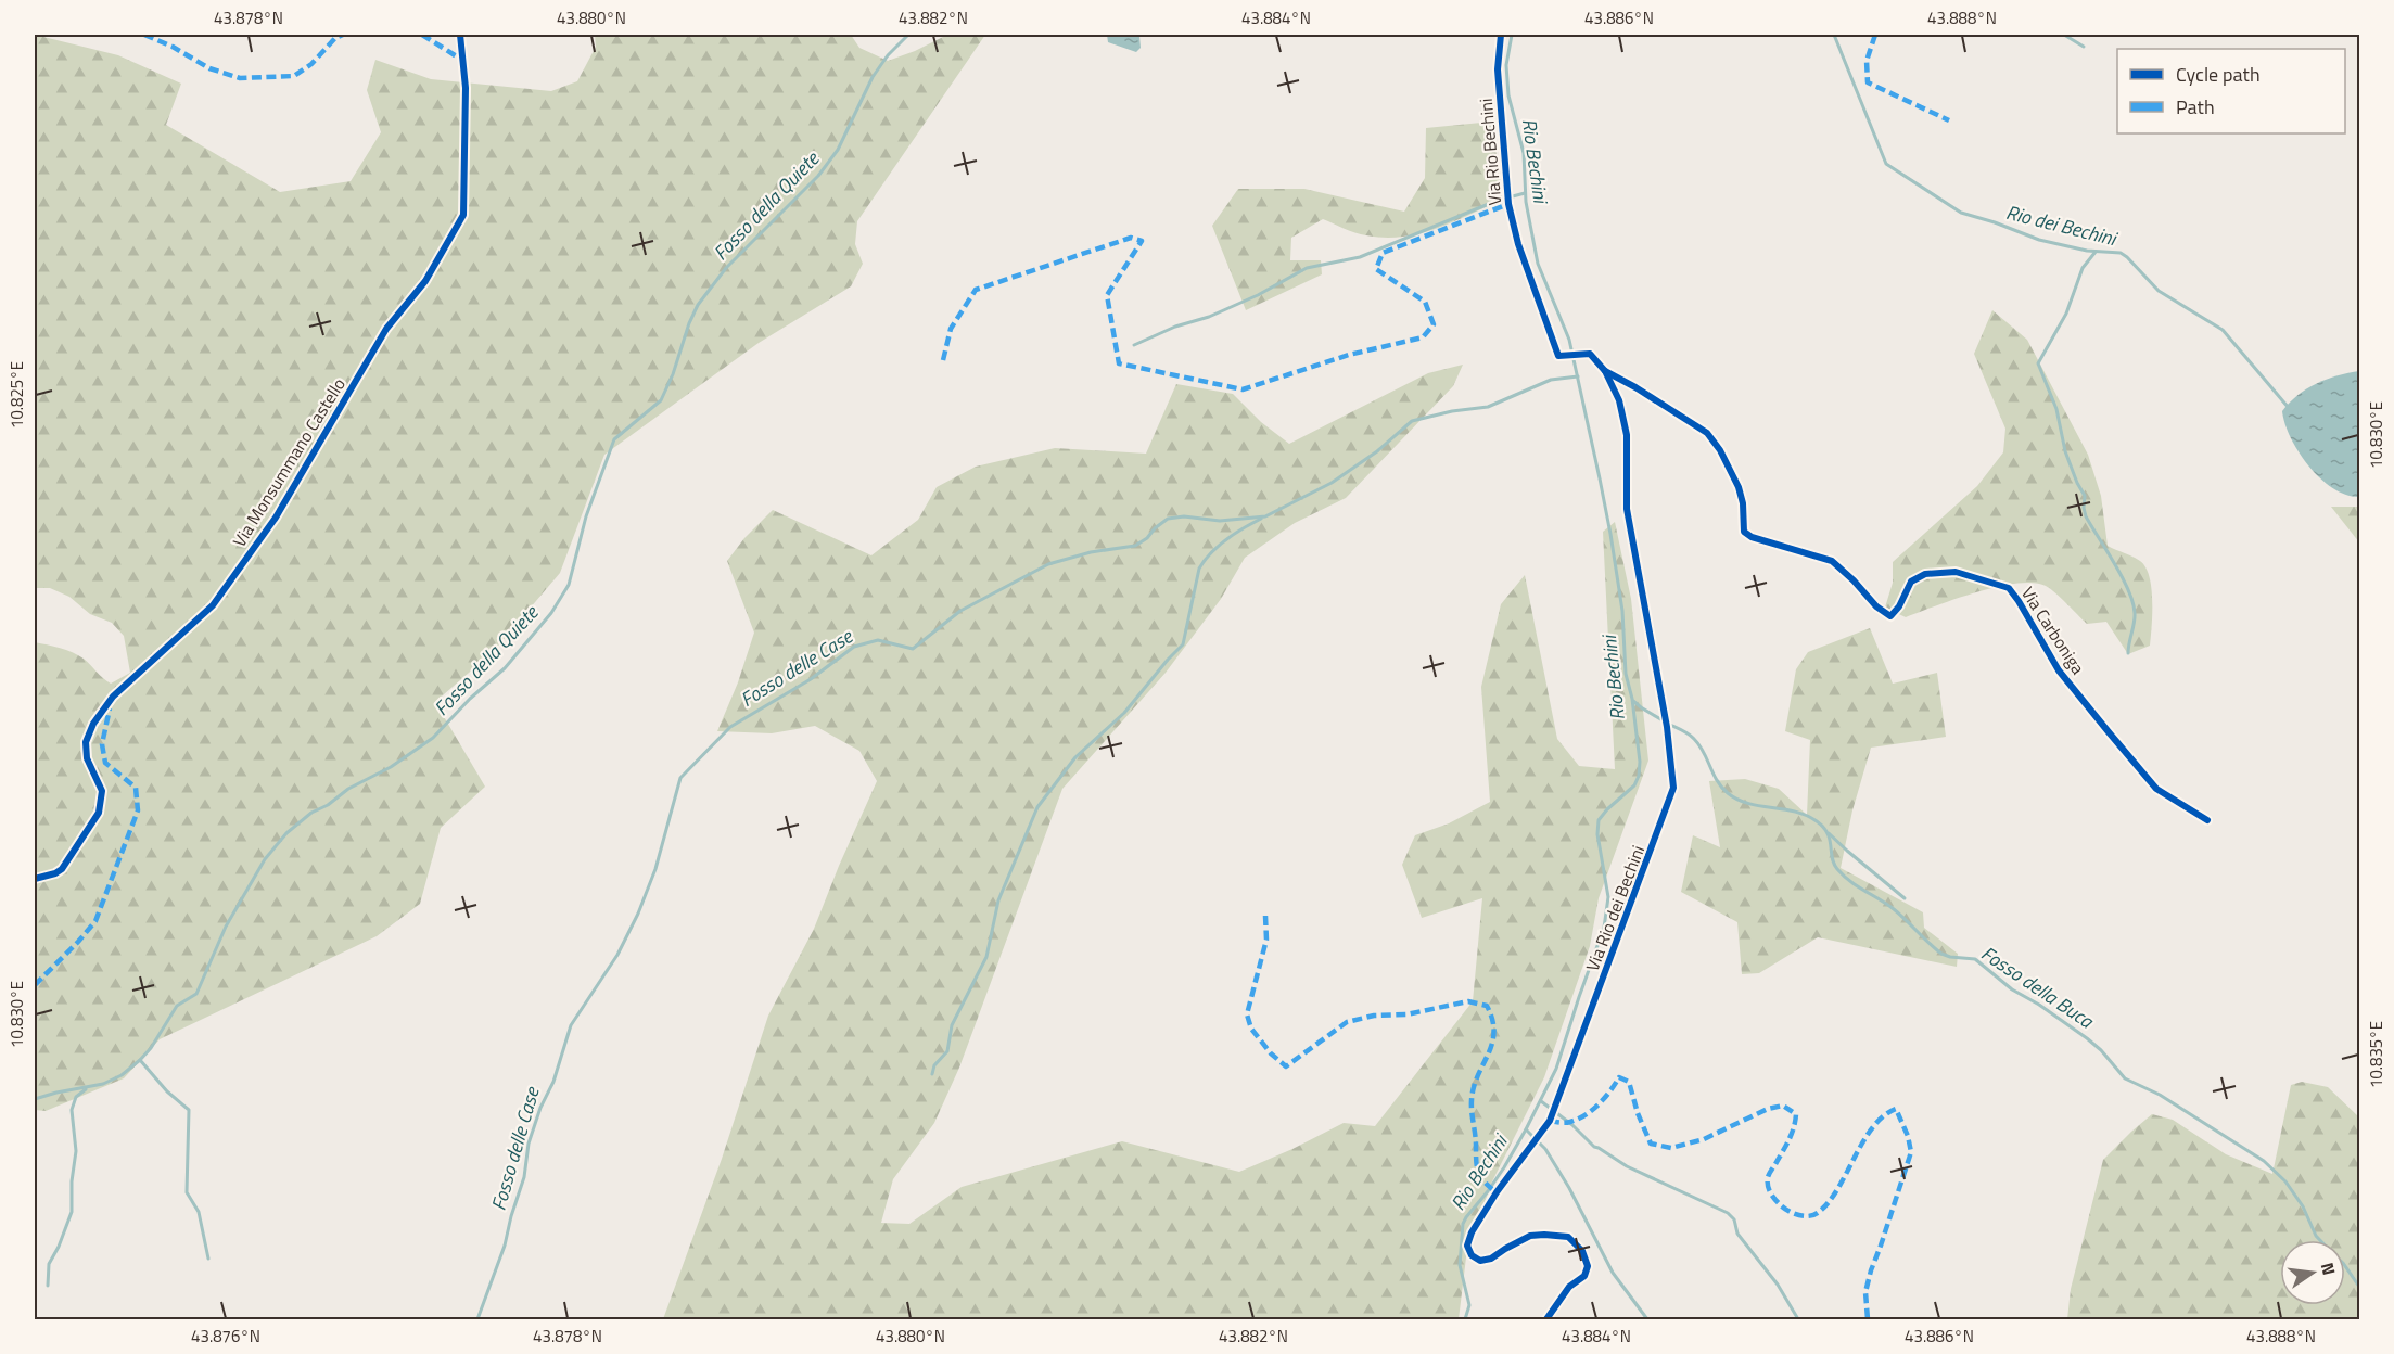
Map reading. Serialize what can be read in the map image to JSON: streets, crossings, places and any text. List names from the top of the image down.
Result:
{
  "streets": {
    "street": [
      "Via Rio Bechini",
      "Via Monsummano Castello",
      "Via Carboniga",
      "Via Rio dei Bechini"
    ]
  },
  "crossings": [
    ["Via Rio Bechini", "Via Rio dei Bechini"],
    ["Via Carboniga", "Via Rio dei Bechini"]
  ],
  "water": [
    "Rio Bechini",
    "Fosso della Quiete",
    "Rio dei Bechini",
    "Fosso delle Case",
    "Fosso della Buca"
  ],
  "legend": ["Cycle path", "Path"],
  "north": "right",
  "coordinates": [
    "43.878°N",
    "43.880°N",
    "43.882°N",
    "43.884°N",
    "43.886°N",
    "43.888°N",
    "10.825°E",
    "10.830°E",
    "10.835°E",
    "43.876°N"
  ]
}
